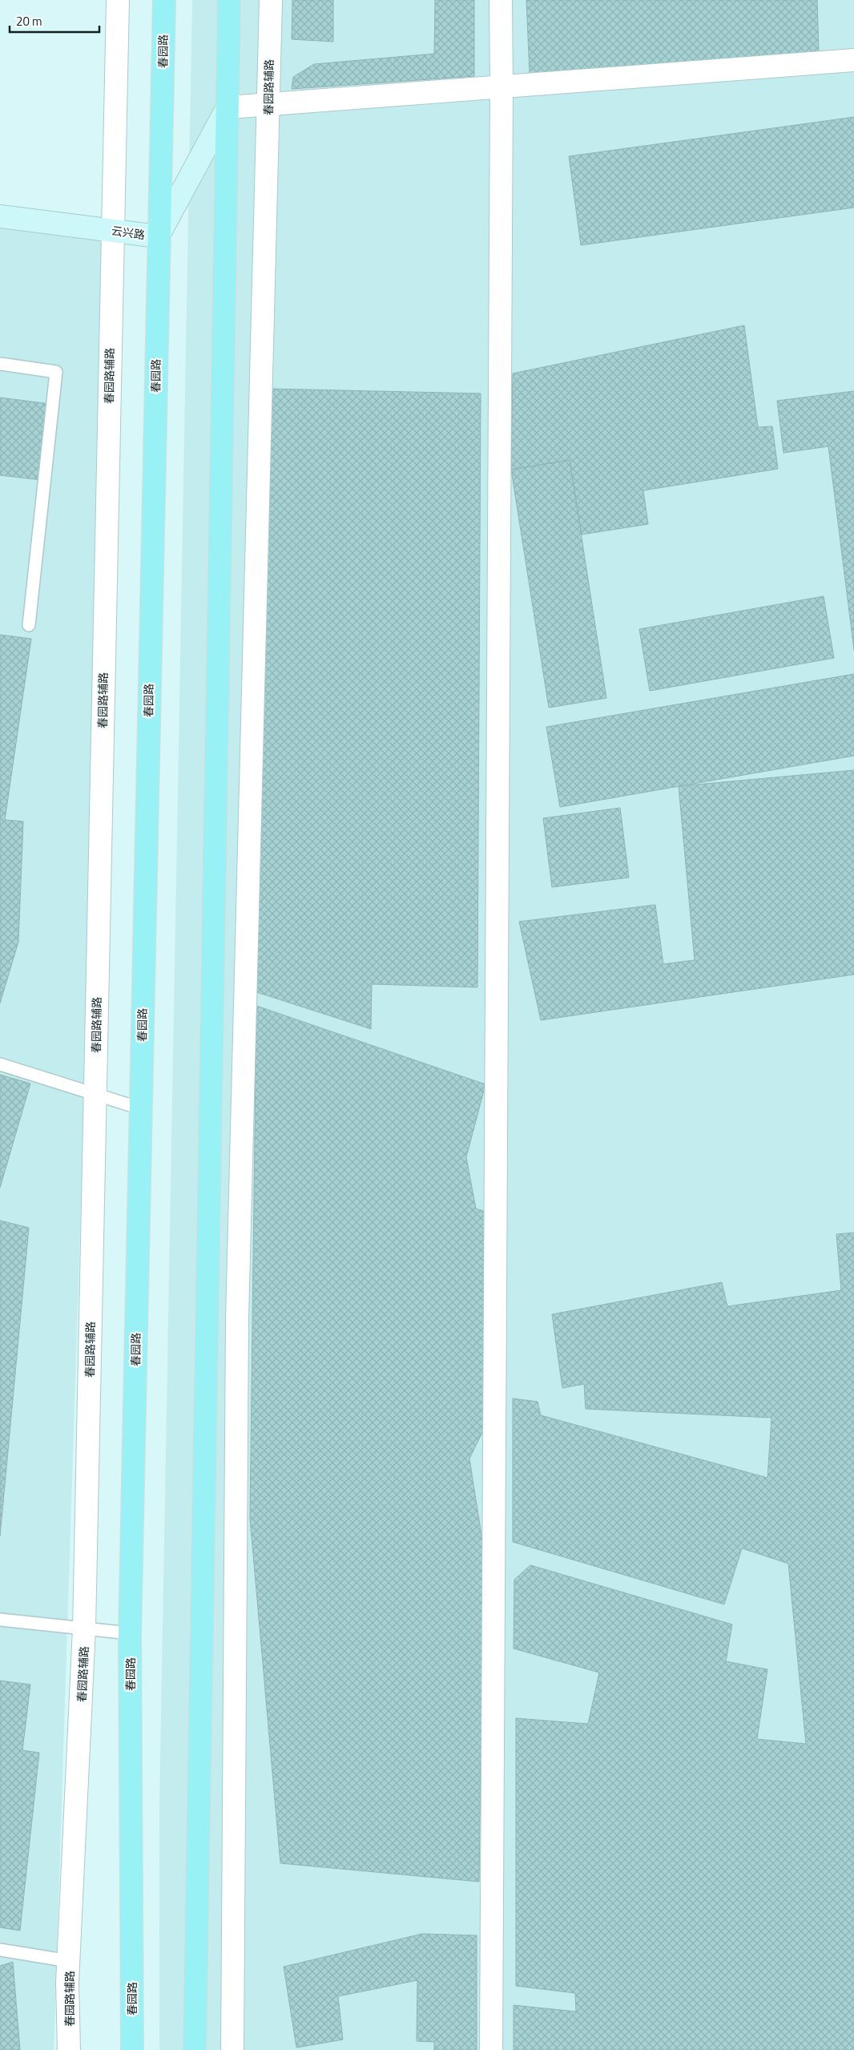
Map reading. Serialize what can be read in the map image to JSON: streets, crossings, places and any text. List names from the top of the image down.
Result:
{
  "streets": {
    "main road": ["春园路", "云兴路"],
    "street": ["春园路辅路"]
  },
  "crossings": [
    ["春园路", "云兴路"],
    ["春园路辅路", "云兴路"]
  ],
  "scale_bar": "20 m"
}
